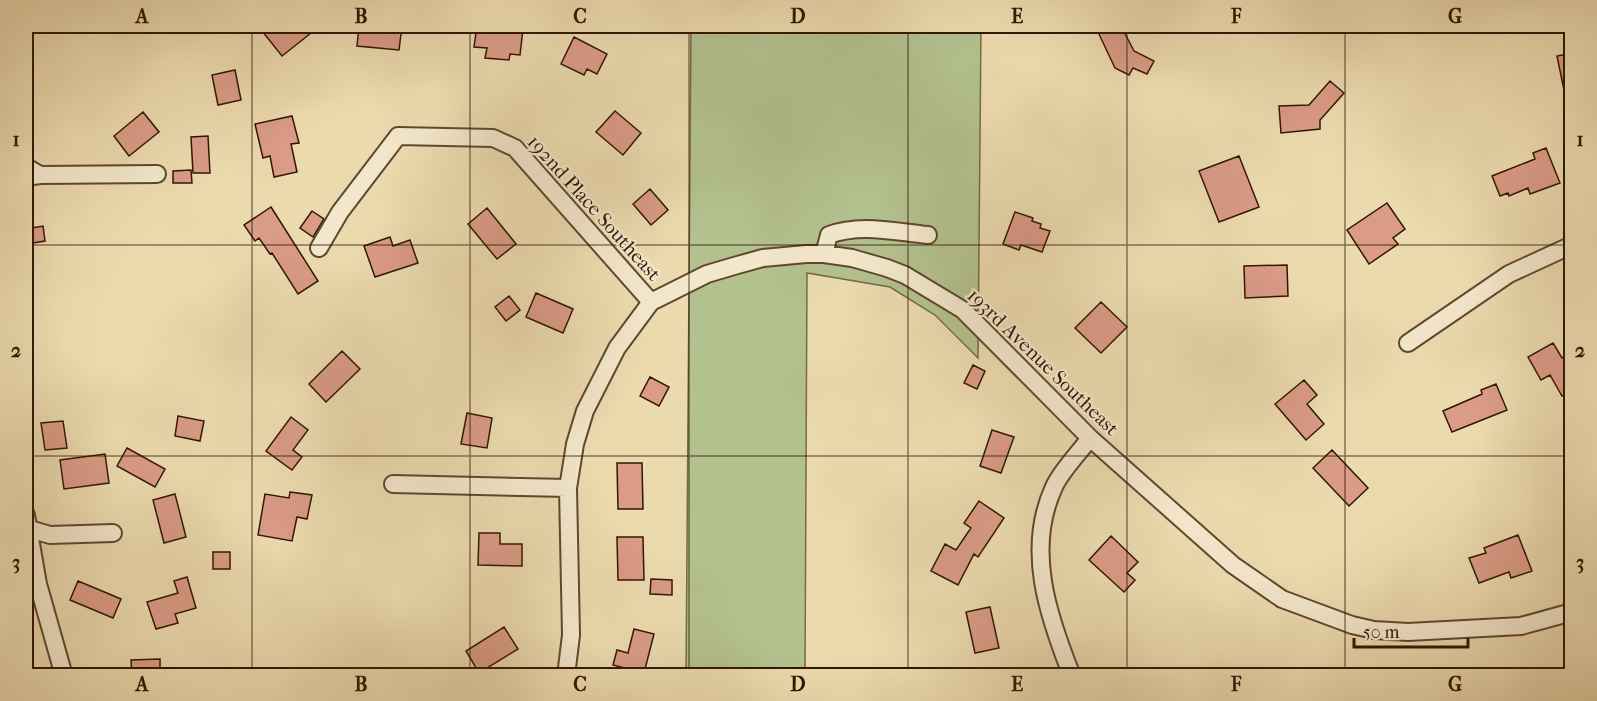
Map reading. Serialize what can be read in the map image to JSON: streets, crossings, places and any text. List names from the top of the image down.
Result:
{
  "streets": {
    "street": ["192nd Place Southeast", "193rd Avenue Southeast"]
  },
  "crossings": [
    ["192nd Place Southeast", "193rd Avenue Southeast"]
  ],
  "scale_bar": "50 m",
  "grid": {
    "columns": [
      "A",
      "B",
      "C",
      "D",
      "E",
      "F",
      "G"
    ],
    "rows": ["1", "2", "3"]
  }
}
